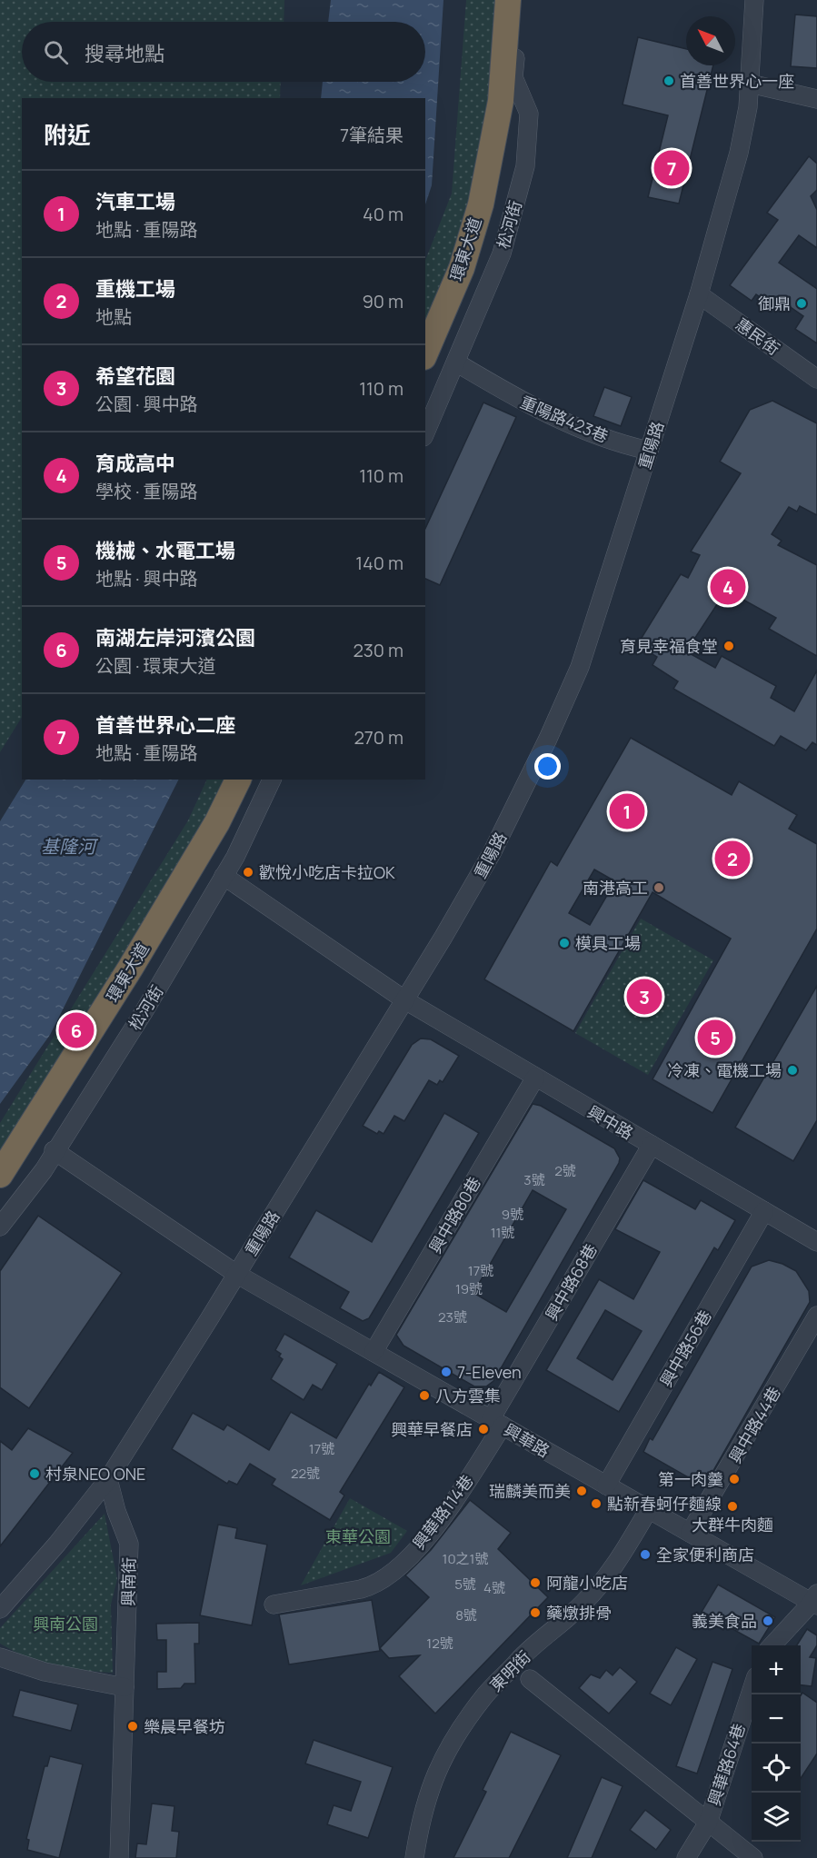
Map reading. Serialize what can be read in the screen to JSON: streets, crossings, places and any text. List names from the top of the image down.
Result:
{
  "streets": {
    "highway": ["環東大道"],
    "street": [
      "松河街",
      "惠民街",
      "重陽路423巷",
      "重陽路",
      "興中路",
      "興中路80巷",
      "興中路68巷",
      "興中路56巷",
      "興中路44巷",
      "興華路",
      "興華路114巷",
      "興南街",
      "東明街",
      "興華路64巷"
    ]
  },
  "crossings": [
    ["松河街", "重陽路423巷"],
    ["松河街", "興中路"],
    ["松河街", "興華路"],
    ["惠民街", "重陽路"],
    ["重陽路423巷", "重陽路"],
    ["重陽路", "興中路"],
    ["重陽路", "興華路"],
    ["重陽路", "興南街"],
    ["興中路", "興中路80巷"],
    ["興中路", "興中路68巷"],
    ["興中路", "興中路56巷"],
    ["興中路80巷", "興華路"],
    ["興中路68巷", "興華路"],
    ["興中路68巷", "興華路114巷"],
    ["興中路56巷", "興華路"],
    ["興中路44巷", "興華路"],
    ["興華路", "興華路114巷"],
    ["興華路", "東明街"]
  ],
  "water": ["基隆河"],
  "parks": ["東華公園", "興南公園"],
  "places": [
    "首善世界心一座",
    "御鼎",
    "育見幸福食堂",
    "歡悅小吃店卡拉OK",
    "南港高工",
    "模具工場",
    "冷凍、電機工場",
    "7-Eleven",
    "八方雲集",
    "興華早餐店",
    "村泉NEO ONE",
    "第一肉羹",
    "瑞麟美而美",
    "點新春蚵仔麵線",
    "大群牛肉麵",
    "全家便利商店",
    "阿龍小吃店",
    "藥燉排骨",
    "義美食品",
    "樂晨早餐坊"
  ],
  "house_numbers": [
    "2號",
    "3號",
    "9號",
    "11號",
    "17號",
    "19號",
    "23號",
    "17號",
    "22號",
    "10之1號",
    "5號",
    "4號",
    "8號",
    "12號"
  ],
  "north": "top left",
  "page": {
    "search": "搜尋地點",
    "heading": ["附近", "7筆結果"],
    "pins": [
      "7",
      "4",
      "1",
      "2",
      "3",
      "6",
      "5"
    ],
    "list": [
      {
        "mark": "1",
        "name": "汽車工場",
        "note": "地點 · 重陽路",
        "value": "40 m"
      },
      {
        "mark": "2",
        "name": "重機工場",
        "note": "地點",
        "value": "90 m"
      },
      {
        "mark": "3",
        "name": "希望花園",
        "note": "公園 · 興中路",
        "value": "110 m"
      },
      {
        "mark": "4",
        "name": "育成高中",
        "note": "學校 · 重陽路",
        "value": "110 m"
      },
      {
        "mark": "5",
        "name": "機械、水電工場",
        "note": "地點 · 興中路",
        "value": "140 m"
      },
      {
        "mark": "6",
        "name": "南湖左岸河濱公園",
        "note": "公園 · 環東大道",
        "value": "230 m"
      },
      {
        "mark": "7",
        "name": "首善世界心二座",
        "note": "地點 · 重陽路",
        "value": "270 m"
      }
    ],
    "map_buttons": ["+", "−"]
  }
}
